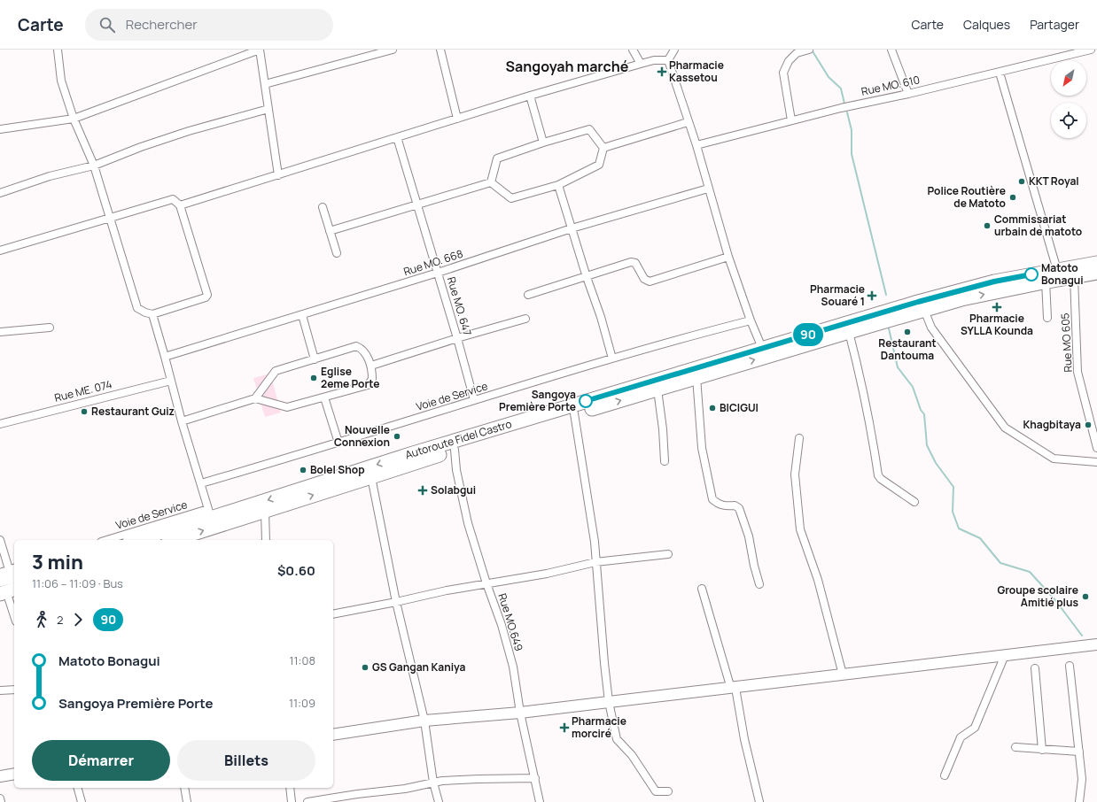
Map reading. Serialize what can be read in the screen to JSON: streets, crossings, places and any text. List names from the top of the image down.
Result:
{
  "streets": {
    "highway": ["Autoroute Fidel Castro"],
    "street": [
      "Rue MO. 610",
      "Rue MO. 668",
      "Rue MO. 647",
      "Rue MO 605",
      "Rue ME. 074",
      "Voie de Service",
      "Rue MO.649"
    ]
  },
  "crossings": [
    ["Rue MO. 668", "Rue MO. 647"],
    ["Rue MO. 647", "Voie de Service"],
    ["Rue MO 605", "Autoroute Fidel Castro"],
    ["Voie de Service", "Autoroute Fidel Castro"],
    ["Autoroute Fidel Castro", "Rue MO.649"]
  ],
  "districts": ["Sangoyah marché"],
  "places": {
    "health": [
      "Pharmacie Kassetou",
      "Pharmacie Souaré 1",
      "Pharmacie SYLLA Kounda",
      "Solabgui",
      "Pharmacie morciré"
    ],
    "other": [
      "KKT Royal",
      "Police Routière de Matoto",
      "Commissariat urbain de matoto",
      "Matoto Bonagui",
      "Restaurant Dantouma",
      "Eglise 2eme Porte",
      "Sangoya Première Porte",
      "BICIGUI",
      "Restaurant Guiz",
      "Khagbitaya",
      "Nouvelle Connexion",
      "Bolel Shop",
      "Groupe scolaire Amitié plus",
      "GS Gangan Kaniya"
    ]
  },
  "lines": ["bus line 90"],
  "north": "bottom left",
  "page": {
    "header": "Carte",
    "search": "Rechercher",
    "nav": ["Carte", "Calques", "Partager"],
    "on_map": "90",
    "heading": ["3 min", "11:06 – 11:09 · Bus", "$0.60"],
    "legs": ["2", "90"],
    "list": [
      {
        "name": "Matoto Bonagui",
        "value": "11:08"
      },
      {
        "name": "Sangoya Première Porte",
        "value": "11:09"
      }
    ],
    "buttons": ["Démarrer", "Billets"]
  }
}
